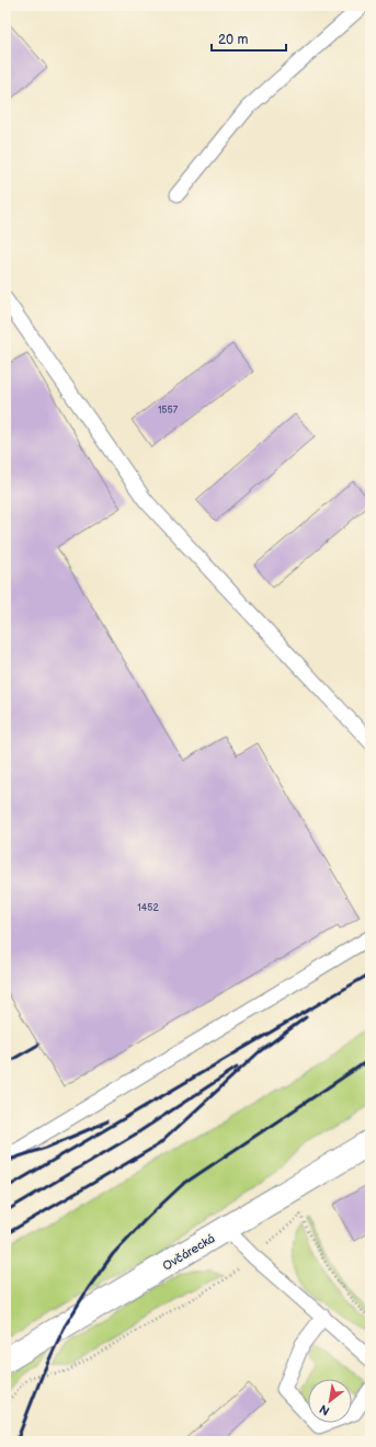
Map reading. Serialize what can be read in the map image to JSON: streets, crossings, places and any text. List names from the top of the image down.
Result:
{
  "streets": {
    "main road": ["Ovčárecká"]
  },
  "house_numbers": ["1557", "1452"],
  "scale_bar": "20 m",
  "north": "bottom left"
}
